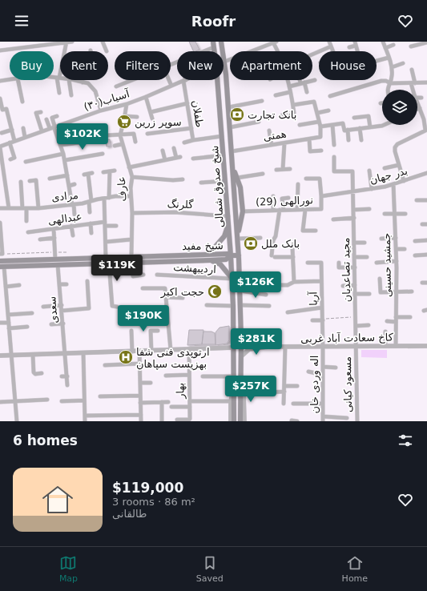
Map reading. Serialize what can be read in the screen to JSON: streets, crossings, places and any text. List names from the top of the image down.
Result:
{
  "streets": {
    "main road": ["شیخ صدوق شمالی", "شیخ مفید"],
    "street": [
      "آسیاب(۳۰)",
      "طفلان",
      "همتی",
      "بدر جهان",
      "عارف",
      "مرادی",
      "نورالهی (29)",
      "گلرنگ",
      "عبدالهی",
      "جمشید حسینی",
      "اردیبهشت",
      "مجید تصاعدیان",
      "آریا",
      "سعدی",
      "کاخ سعادت آباد غربی",
      "اله وردی خان",
      "مسعود کیانی",
      "بهار"
    ]
  },
  "crossings": [
    ["آسیاب(۳۰)", "طفلان"],
    ["آسیاب(۳۰)", "عارف"],
    ["طفلان", "شیخ صدوق شمالی"],
    ["همتی", "شیخ صدوق شمالی"],
    ["بدر جهان", "نورالهی (29)"],
    ["بدر جهان", "جمشید حسینی"],
    ["بدر جهان", "مجید تصاعدیان"],
    ["شیخ صدوق شمالی", "گلرنگ"],
    ["شیخ صدوق شمالی", "شیخ مفید"],
    ["شیخ صدوق شمالی", "اردیبهشت"],
    ["شیخ صدوق شمالی", "کاخ سعادت آباد غربی"],
    ["عارف", "مرادی"],
    ["عارف", "گلرنگ"],
    ["عارف", "شیخ مفید"],
    ["نورالهی (29)", "مجید تصاعدیان"],
    ["شیخ مفید", "سعدی"],
    ["جمشید حسینی", "کاخ سعادت آباد غربی"],
    ["مجید تصاعدیان", "کاخ سعادت آباد غربی"],
    ["مجید تصاعدیان", "مسعود کیانی"],
    ["آریا", "کاخ سعادت آباد غربی"],
    ["آریا", "اله وردی خان"],
    ["کاخ سعادت آباد غربی", "اله وردی خان"],
    ["کاخ سعادت آباد غربی", "مسعود کیانی"]
  ],
  "places": {
    "bank": ["بانک تجارت", "بانک ملل"],
    "supermarket": ["سوپر زرین"],
    "mosque": ["حجت اکبر"],
    "hospital": ["ارتوپدی فنی شفا بهزیست سپاهان"]
  },
  "page": {
    "header": "Roofr",
    "chip": [
      "Buy",
      "Rent",
      "Filters",
      "New",
      "Apartment",
      "House"
    ],
    "price": [
      "$102K",
      "$119K",
      "$126K",
      "$190K",
      "$281K",
      "$257K"
    ],
    "heading": "6 homes",
    "list": [
      {
        "name": "$119,000",
        "note": "3 rooms · 86 m² · طالقانی"
      }
    ],
    "tabs": ["Map", "Saved", "Home"]
  }
}
